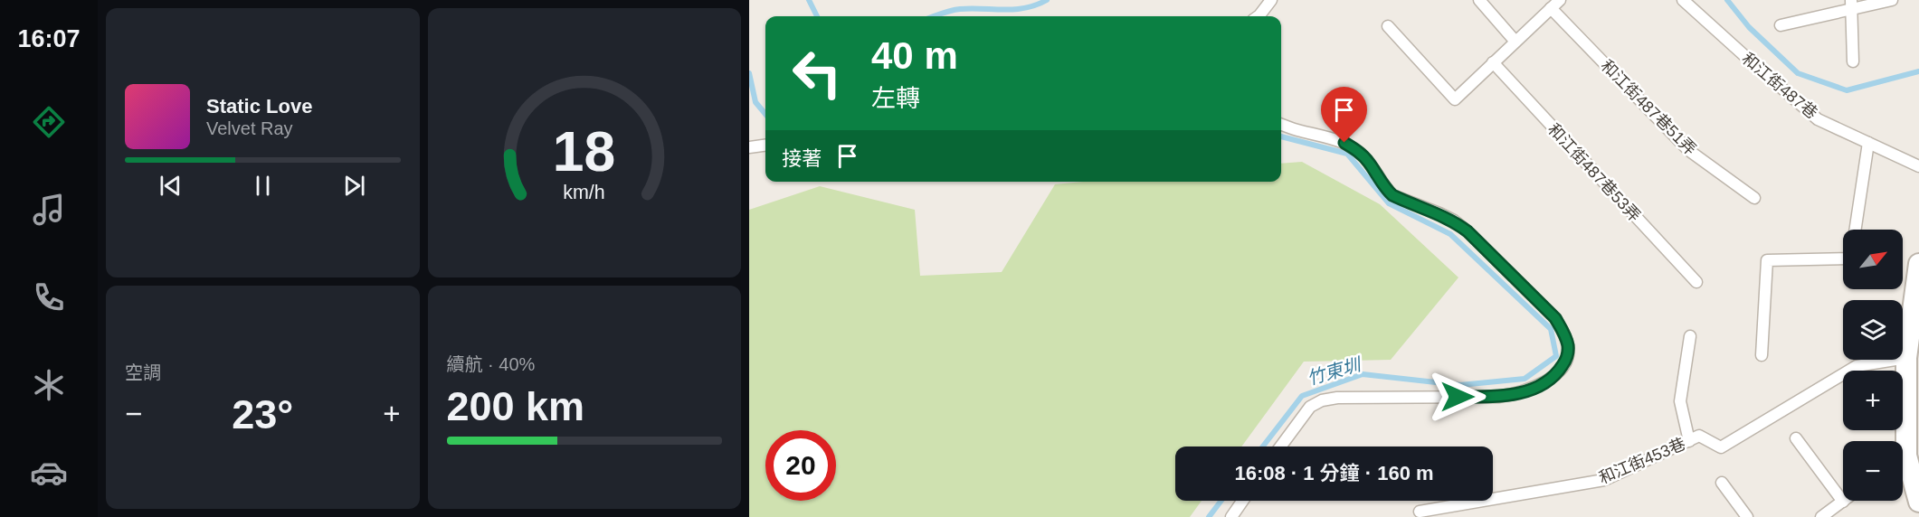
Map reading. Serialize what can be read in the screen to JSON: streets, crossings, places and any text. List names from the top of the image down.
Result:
{
  "streets": {
    "lane": [
      "和江街487巷",
      "和江街487巷51弄",
      "和江街487巷53弄",
      "和江街453巷"
    ]
  },
  "water": ["竹東圳"],
  "north": "top right",
  "page": {
    "tabs": "16:07",
    "turn": ["40 m", "左轉"],
    "song": ["Static Love", "Velvet Ray"],
    "then": "接著",
    "map_buttons": ["+", "−"],
    "tile": [
      "空調",
      ["續航 · 40%", "200 km"]
    ],
    "heat": ["−", "23°", "+"],
    "limit": "20",
    "trip": "16:08 · 1 分鐘 · 160 m",
    "gauge": ["18", "km/h"]
  }
}
